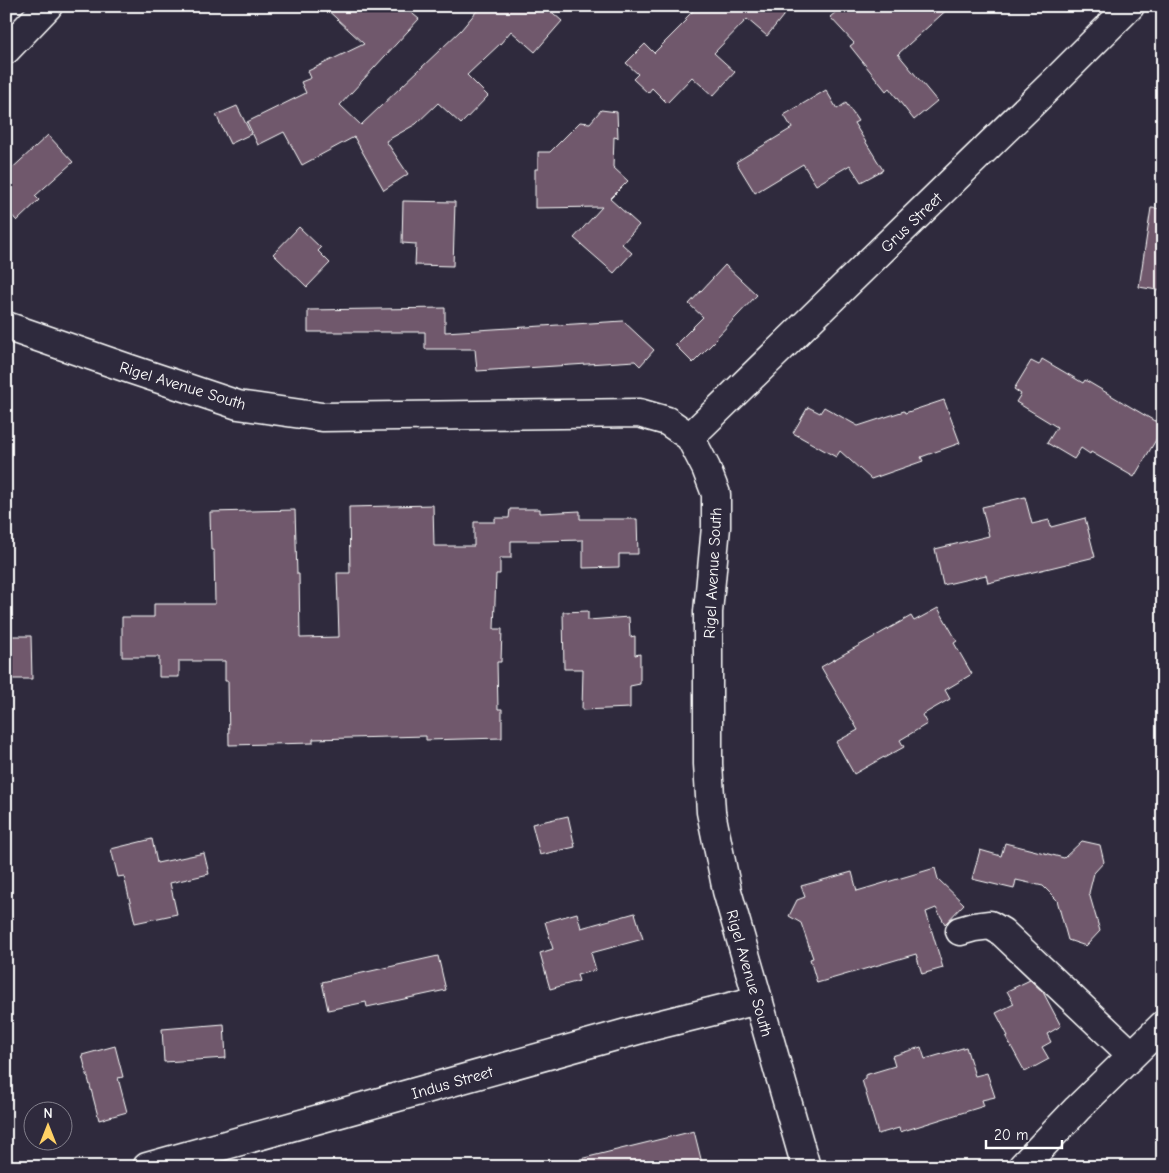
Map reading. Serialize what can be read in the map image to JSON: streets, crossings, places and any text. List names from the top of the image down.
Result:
{
  "streets": {
    "street": ["Grus Street", "Rigel Avenue South", "Indus Street"]
  },
  "crossings": [
    ["Grus Street", "Rigel Avenue South"],
    ["Rigel Avenue South", "Indus Street"]
  ],
  "scale_bar": "20 m",
  "north": "top"
}
